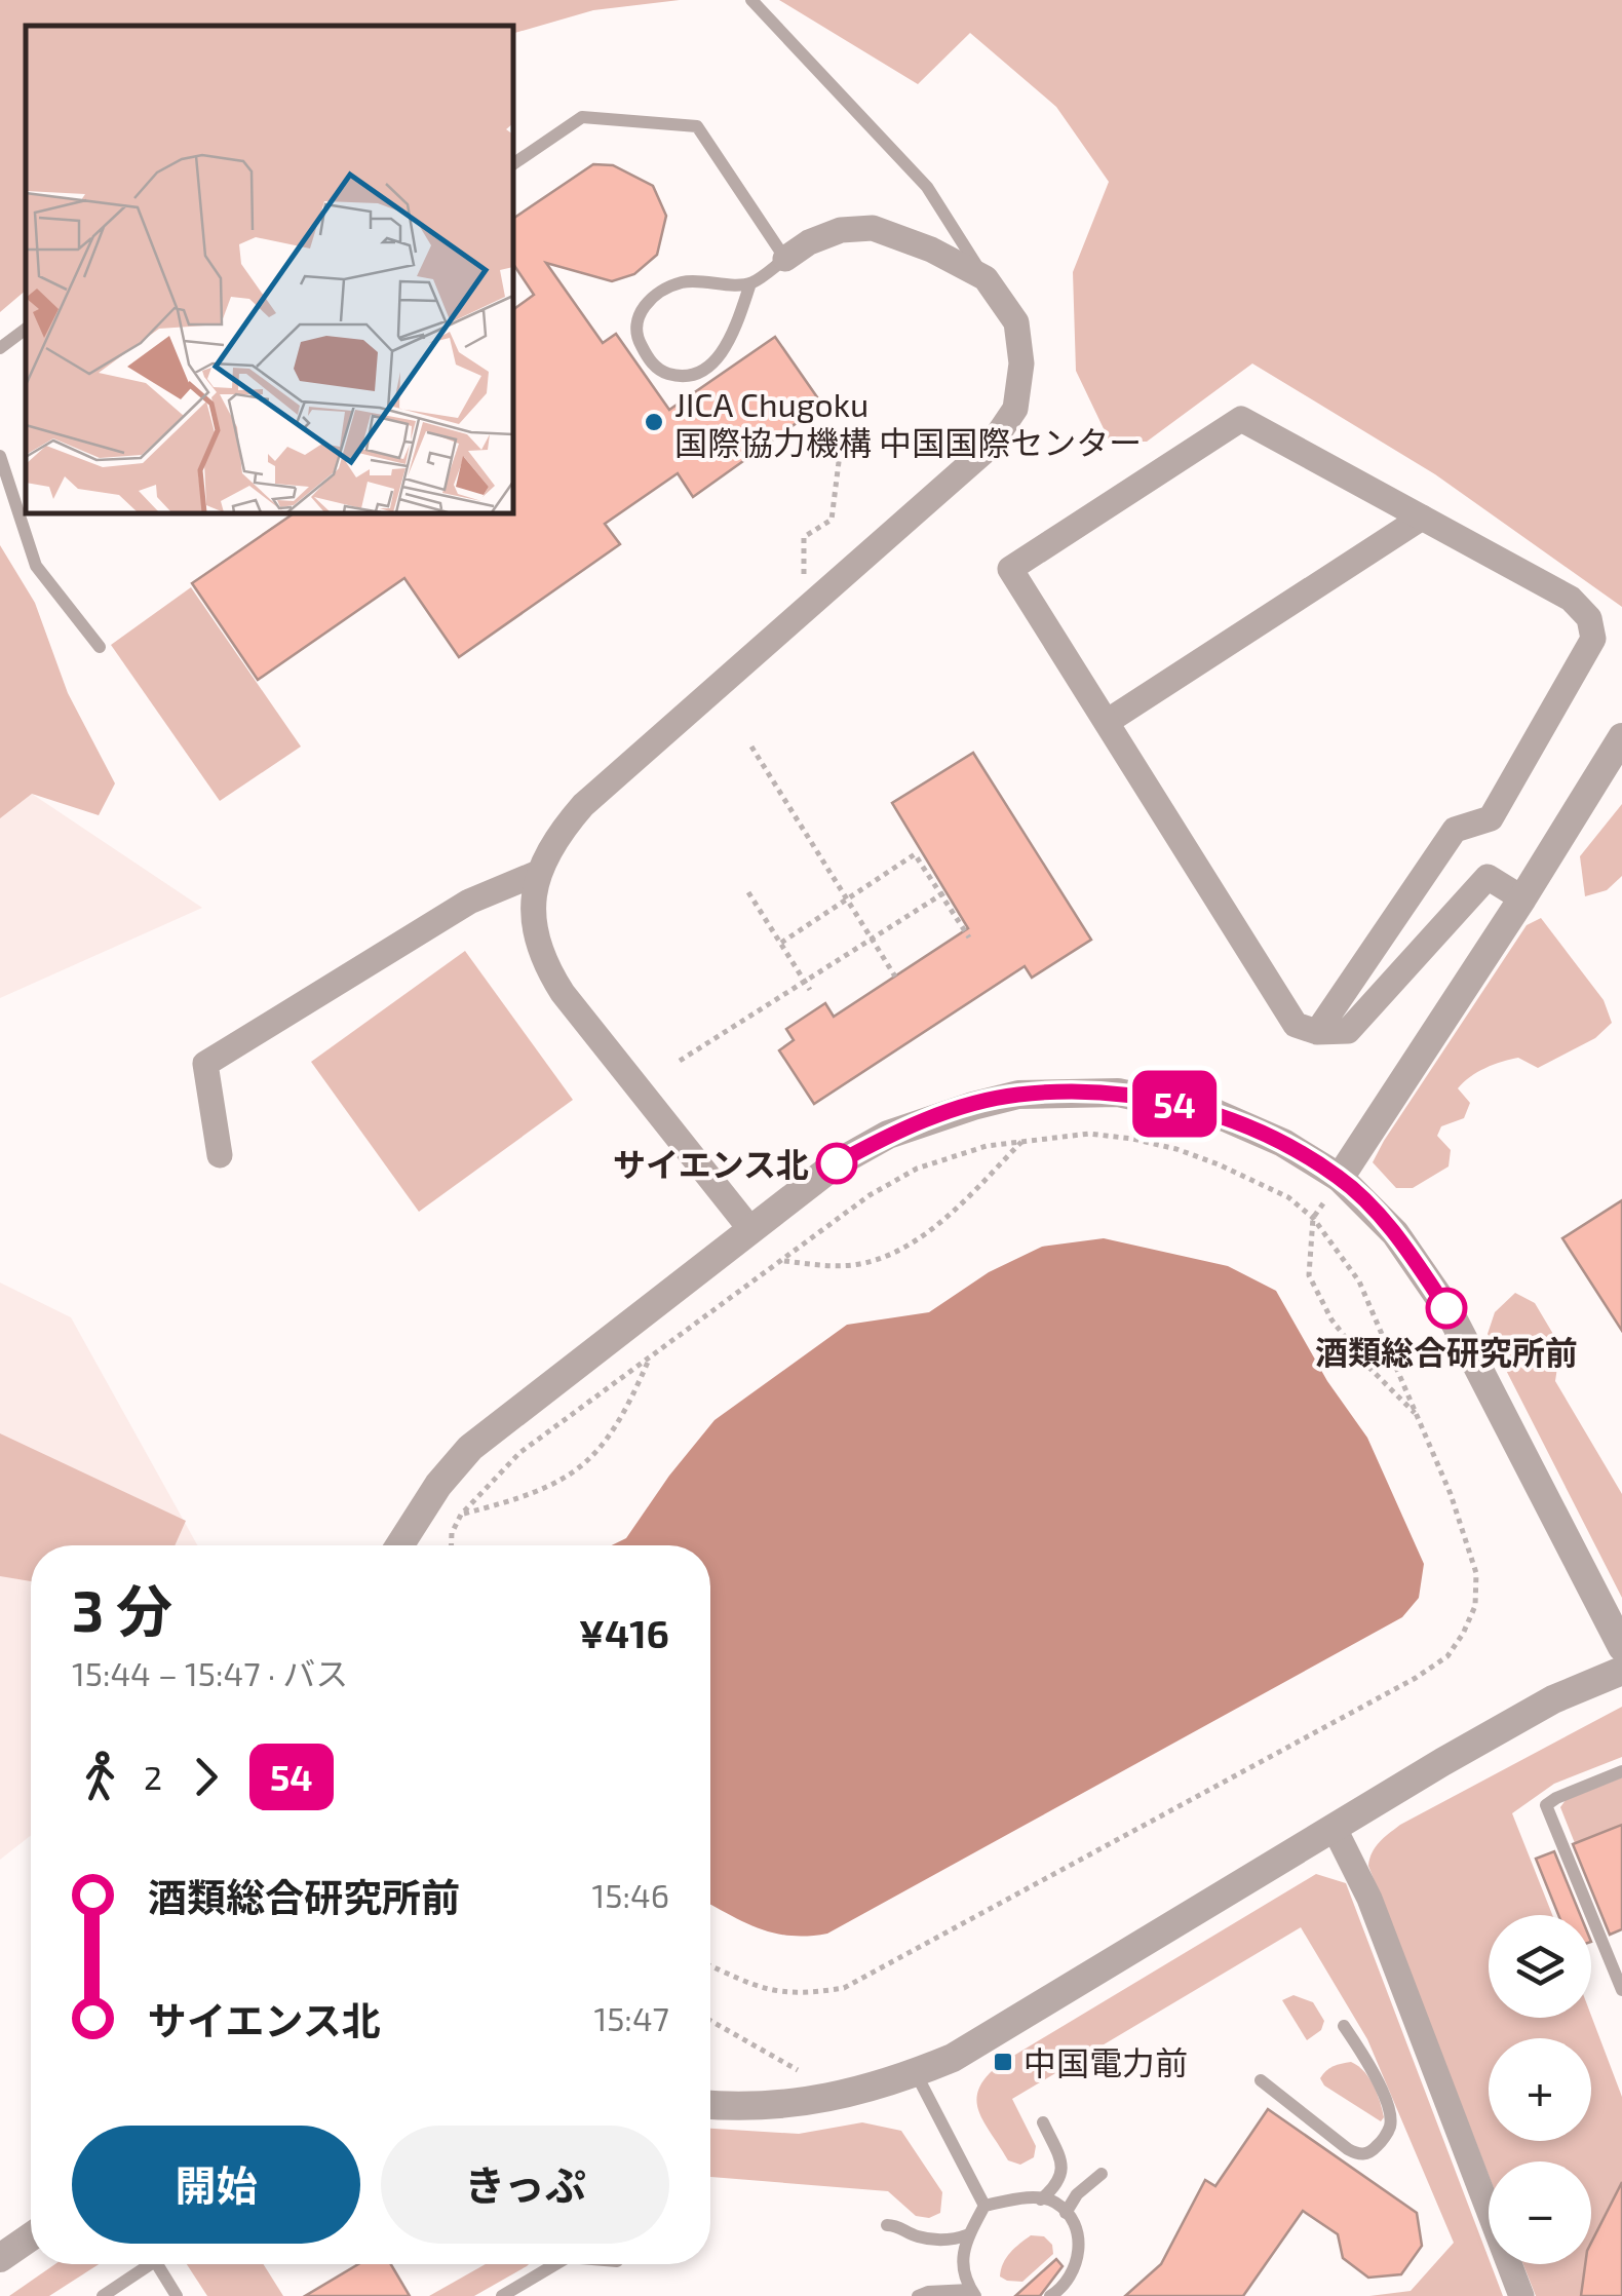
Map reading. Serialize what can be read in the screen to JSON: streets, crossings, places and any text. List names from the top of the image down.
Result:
{
  "places": {
    "other": ["JICA Chugoku 国際協力機構 中国国際センター", "サイエンス北", "酒類総合研究所前"],
    "transit": ["中国電力前"]
  },
  "lines": ["bus line 54"],
  "page": {
    "on_map": "54",
    "heading": ["3 分", "15:44 – 15:47 · バス", "¥416"],
    "legs": ["2", "54"],
    "list": [
      {
        "name": "酒類総合研究所前",
        "value": "15:46"
      },
      {
        "name": "サイエンス北",
        "value": "15:47"
      }
    ],
    "map_buttons": ["+", "−"],
    "buttons": ["開始", "きっぷ"]
  }
}
